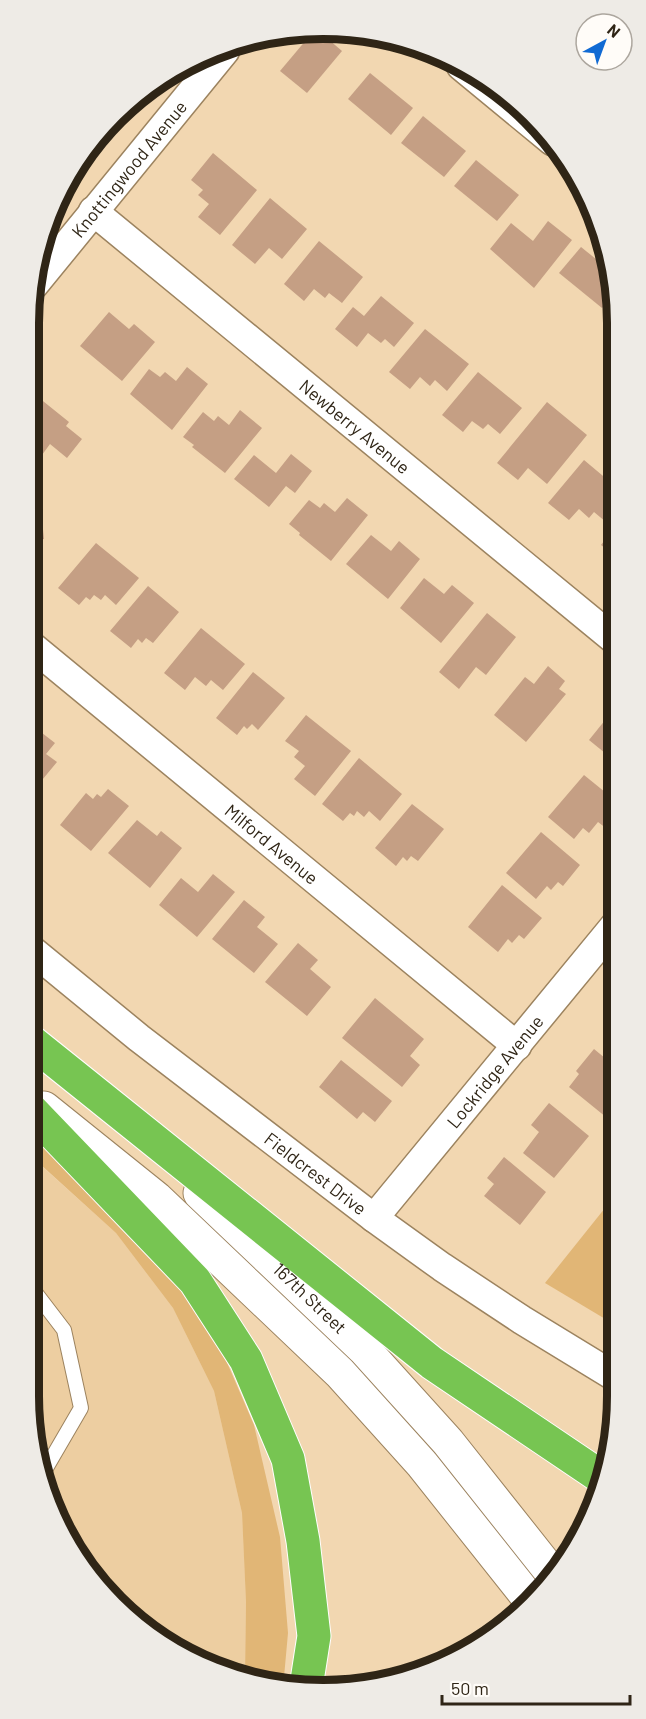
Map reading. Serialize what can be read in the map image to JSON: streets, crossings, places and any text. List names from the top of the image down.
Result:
{
  "streets": {
    "main road": ["167th Street"],
    "street": [
      "Knottingwood Avenue",
      "Newberry Avenue",
      "Milford Avenue",
      "Lockridge Avenue",
      "Fieldcrest Drive"
    ]
  },
  "crossings": [
    ["Knottingwood Avenue", "Newberry Avenue"],
    ["Milford Avenue", "Lockridge Avenue"],
    ["Lockridge Avenue", "Fieldcrest Drive"]
  ],
  "scale_bar": "50 m",
  "north": "top right"
}
